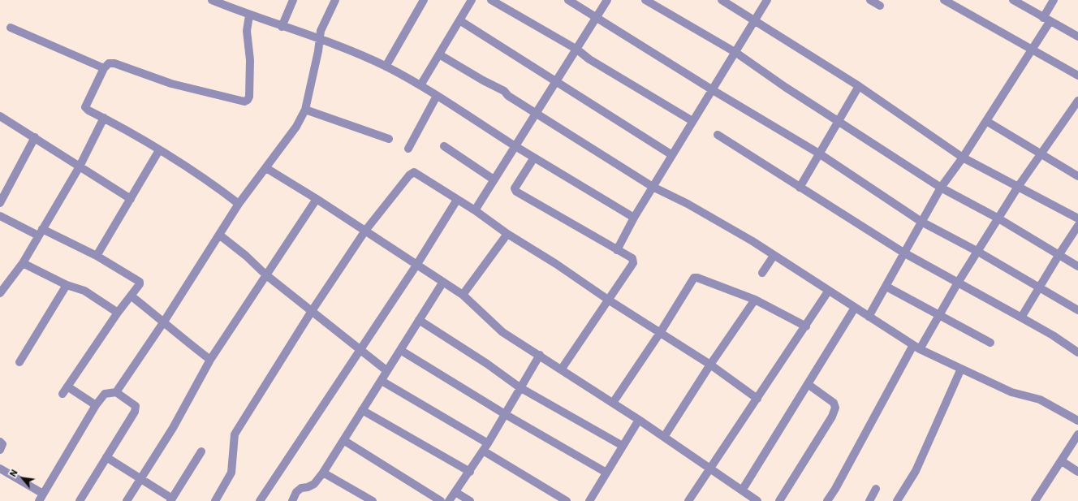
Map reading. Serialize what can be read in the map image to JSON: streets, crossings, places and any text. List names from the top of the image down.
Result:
{
  "north": "top left"
}
